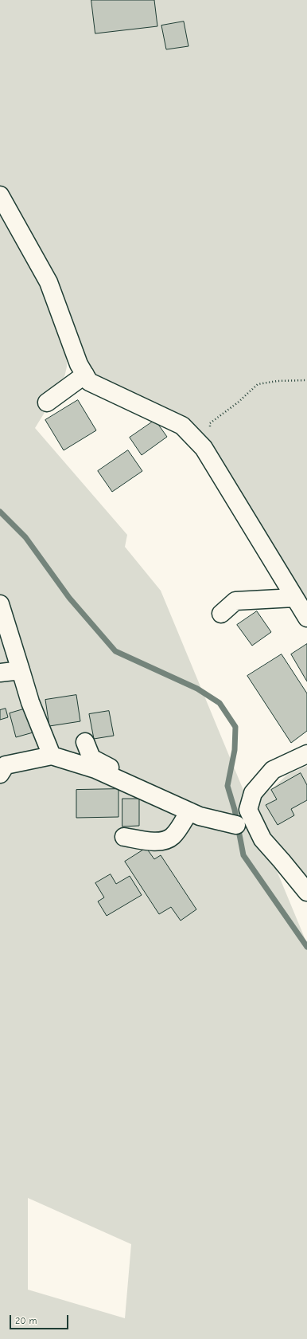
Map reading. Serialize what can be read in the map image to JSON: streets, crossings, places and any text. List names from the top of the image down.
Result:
{
  "scale_bar": "20 m"
}
